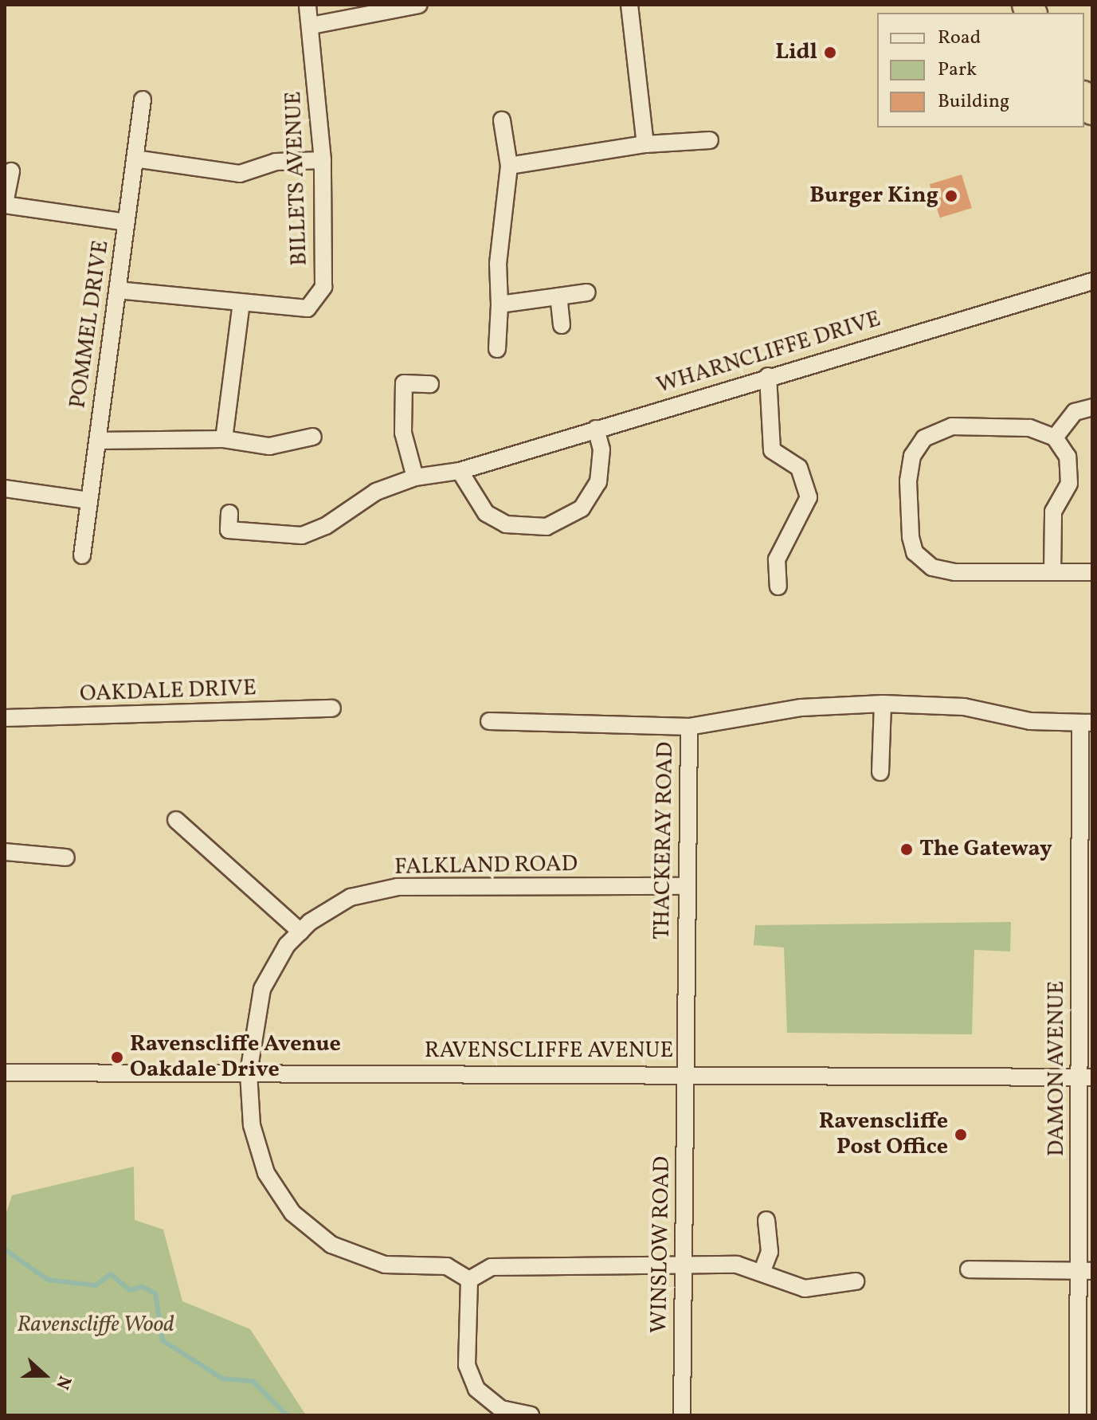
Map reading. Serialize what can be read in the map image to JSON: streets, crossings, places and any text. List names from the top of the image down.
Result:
{
  "streets": {
    "street": [
      "BILLETS AVENUE",
      "POMMEL DRIVE",
      "WHARNCLIFFE DRIVE",
      "OAKDALE DRIVE",
      "THACKERAY ROAD",
      "FALKLAND ROAD",
      "RAVENSCLIFFE AVENUE",
      "DAMON AVENUE",
      "WINSLOW ROAD"
    ]
  },
  "crossings": [
    ["BILLETS AVENUE", "POMMEL DRIVE"],
    ["THACKERAY ROAD", "FALKLAND ROAD"],
    ["THACKERAY ROAD", "RAVENSCLIFFE AVENUE"],
    ["THACKERAY ROAD", "DAMON AVENUE"],
    ["THACKERAY ROAD", "WINSLOW ROAD"],
    ["FALKLAND ROAD", "RAVENSCLIFFE AVENUE"],
    ["RAVENSCLIFFE AVENUE", "DAMON AVENUE"],
    ["RAVENSCLIFFE AVENUE", "WINSLOW ROAD"]
  ],
  "parks": ["Ravenscliffe Wood"],
  "places": [
    "Lidl",
    "Burger King",
    "The Gateway",
    "Ravenscliffe Avenue Oakdale Drive",
    "Ravenscliffe Post Office"
  ],
  "legend": ["Road", "Park", "Building"],
  "north": "right"
}
